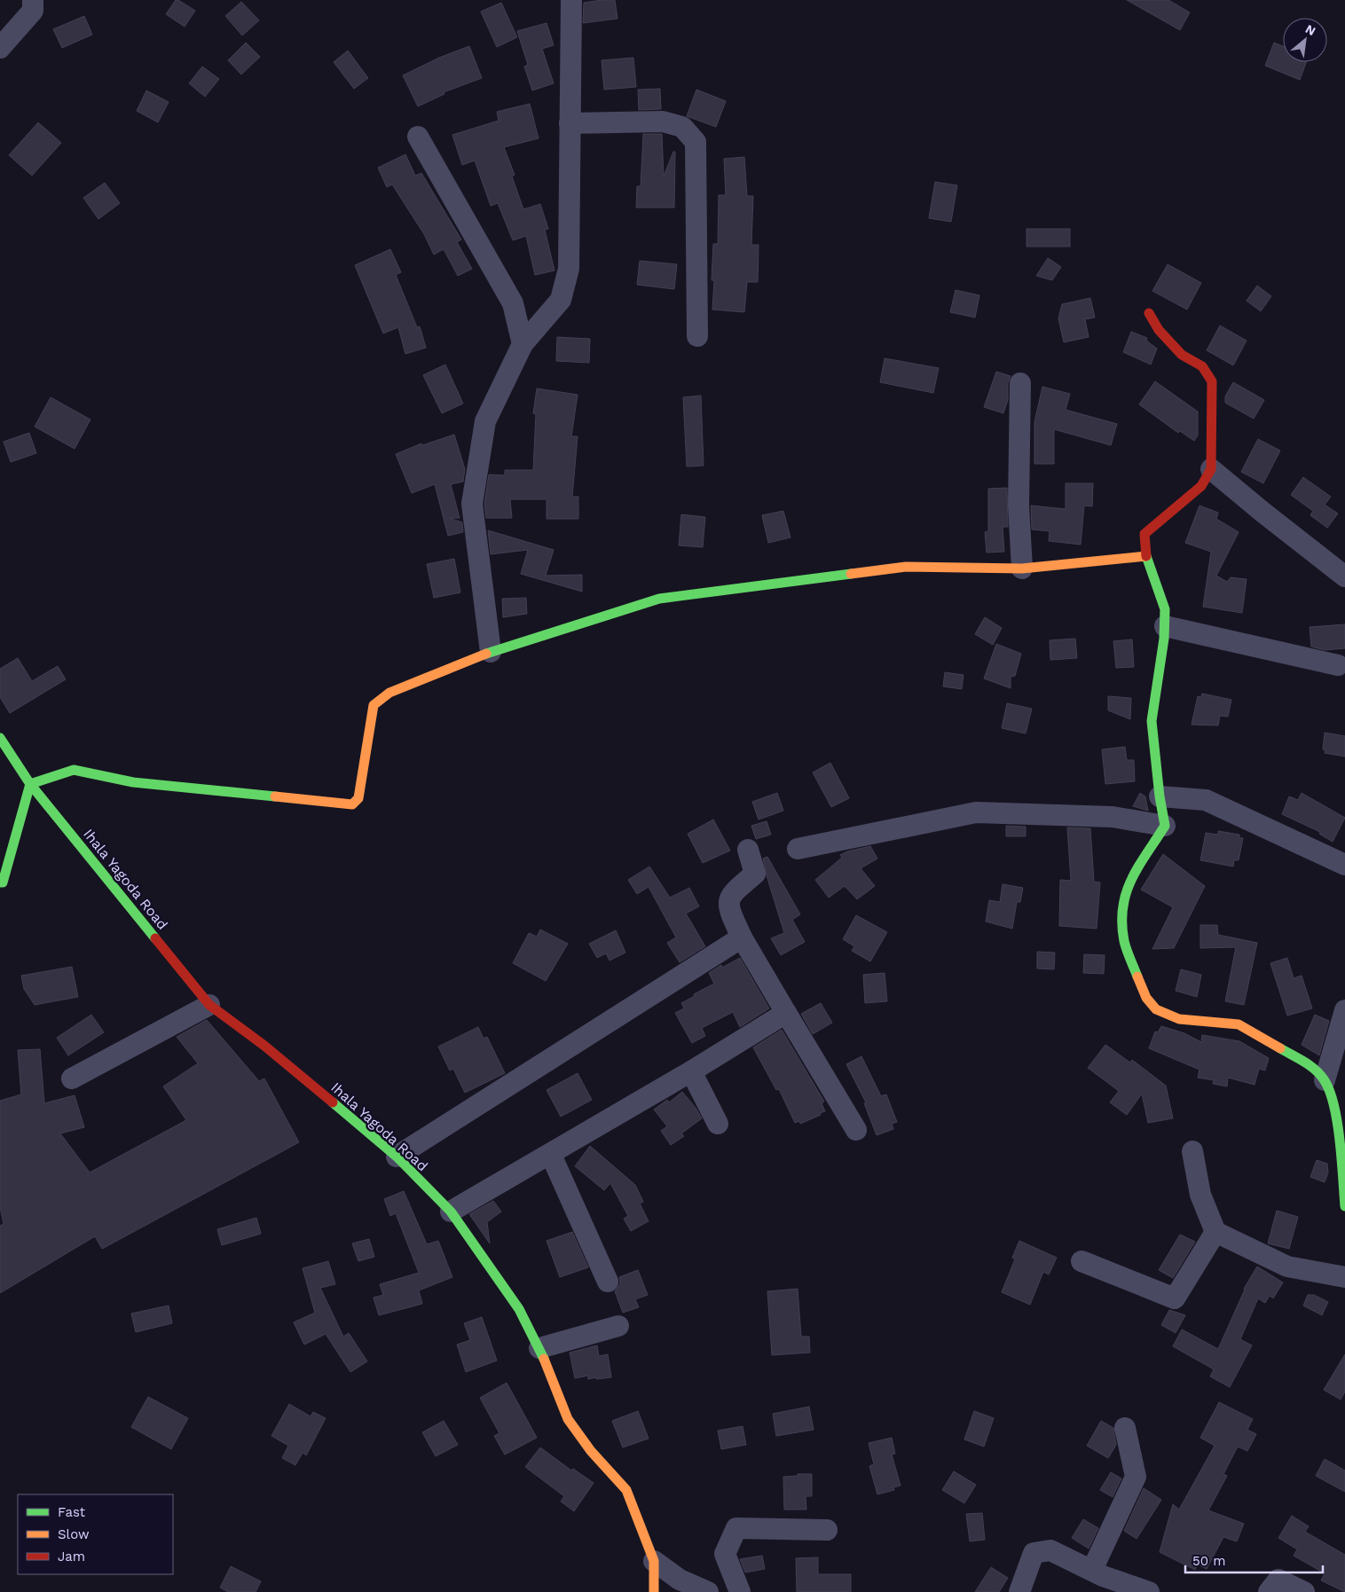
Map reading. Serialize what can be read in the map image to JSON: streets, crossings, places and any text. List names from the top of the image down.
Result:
{
  "streets": {
    "street": ["Ihala Yagoda Road"]
  },
  "legend": ["Fast", "Slow", "Jam"],
  "scale_bar": "50 m",
  "north": "top right"
}
